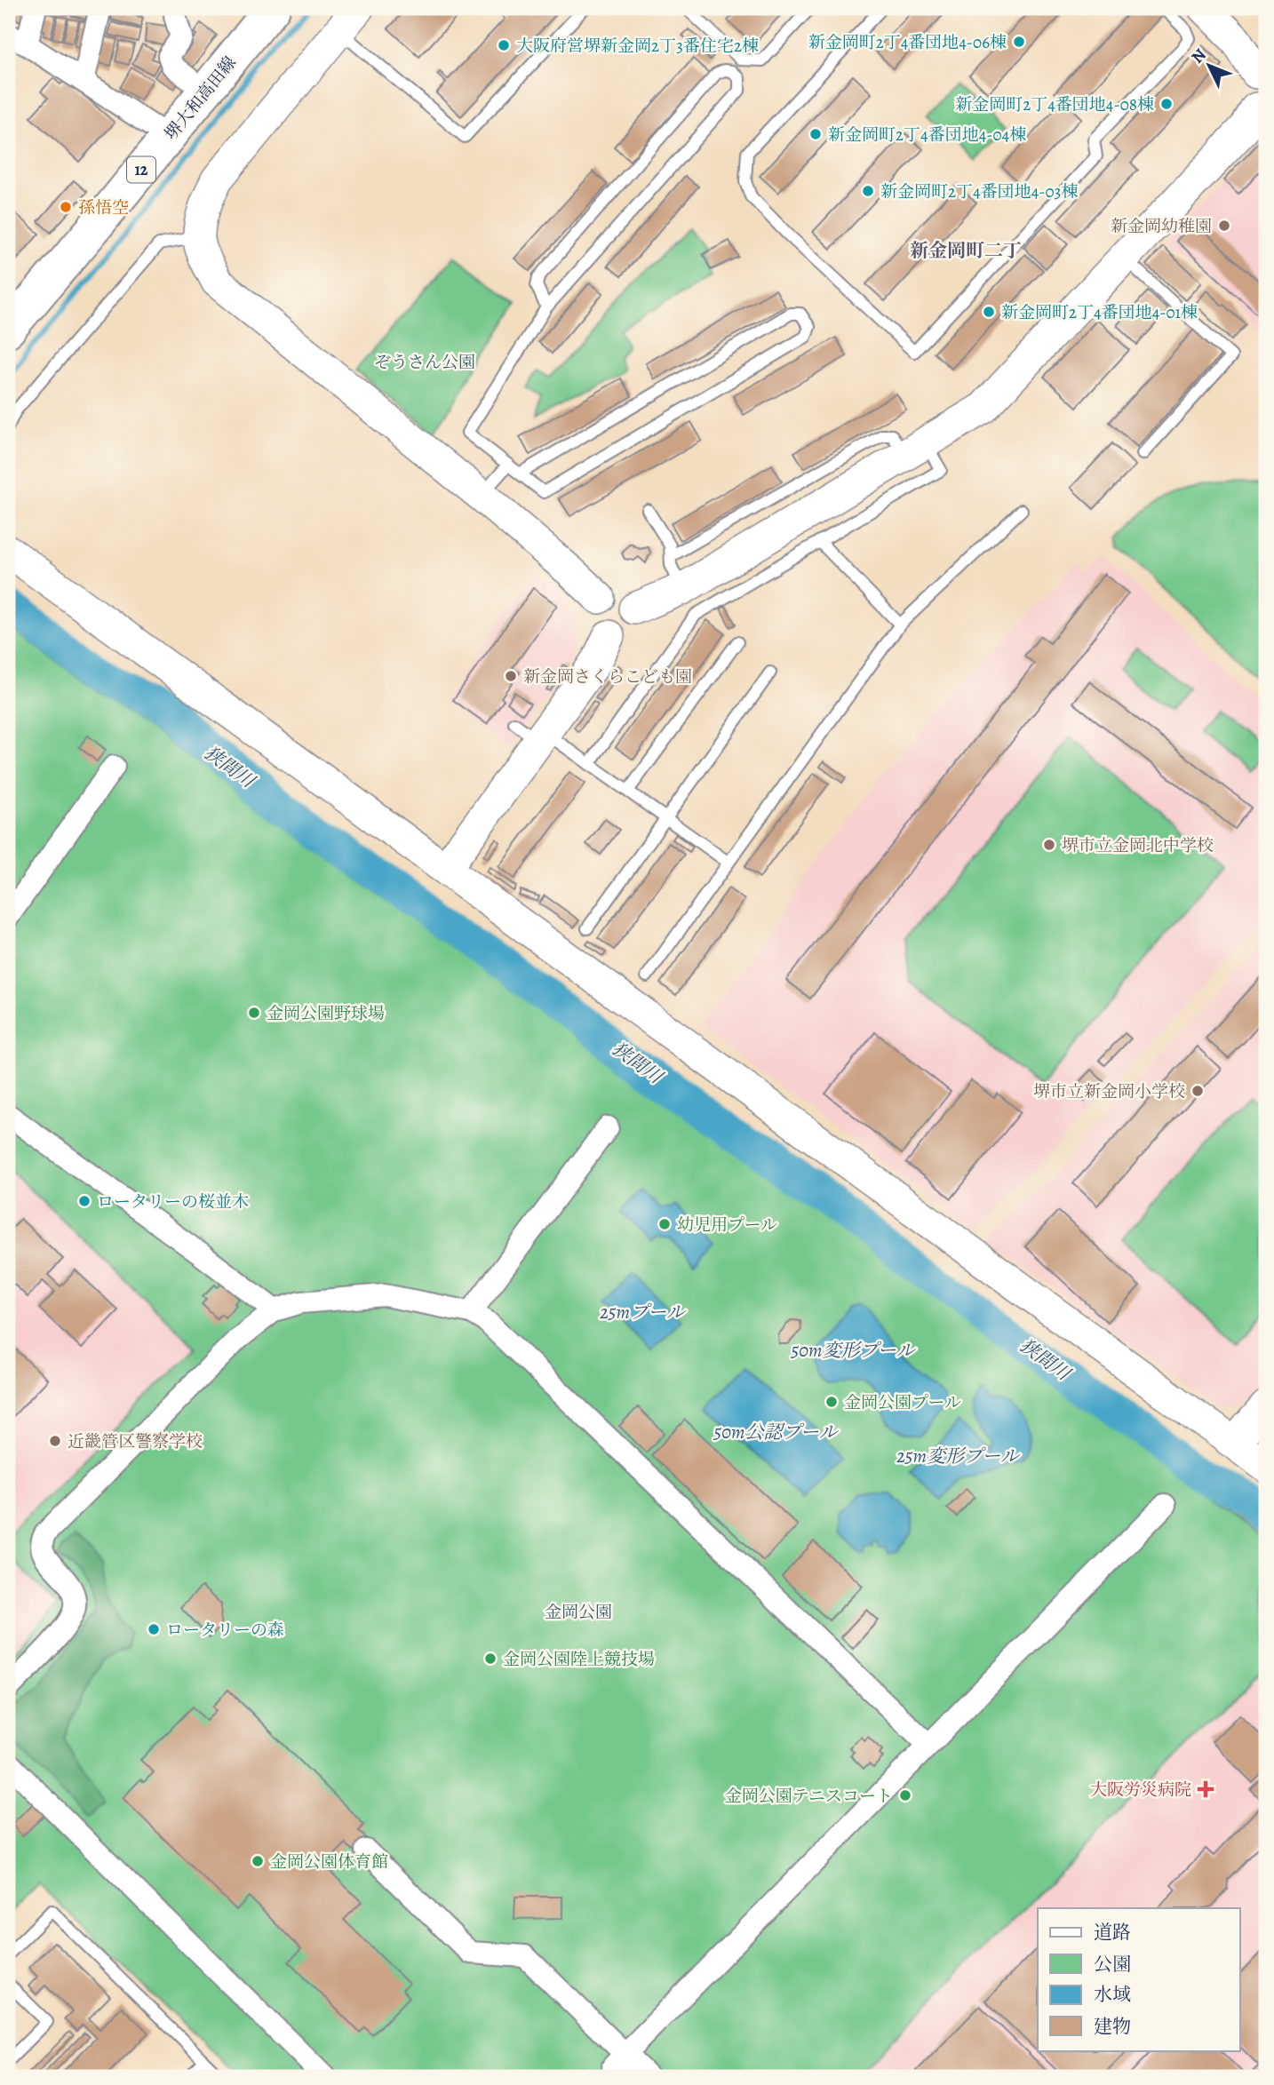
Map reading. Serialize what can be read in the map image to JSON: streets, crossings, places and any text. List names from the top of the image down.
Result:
{
  "streets": {
    "main road": ["堺大和高田線", "12"]
  },
  "districts": ["新金岡町二丁"],
  "water": [
    "狭間川",
    "25mプール",
    "50m変形プール",
    "50m公認プール",
    "25m変形プール"
  ],
  "parks": ["ぞうさん公園", "金岡公園"],
  "places": {
    "other": [
      "新金岡町2丁4番団地4-06棟",
      "大阪府営堺新金岡2丁3番住宅2棟",
      "新金岡町2丁4番団地4-08棟",
      "新金岡町2丁4番団地4-04棟",
      "新金岡町2丁4番団地4-03棟",
      "孫悟空",
      "新金岡幼稚園",
      "新金岡町2丁4番団地4-01棟",
      "新金岡さくらこども園",
      "堺市立金岡北中学校",
      "金岡公園野球場",
      "堺市立新金岡小学校",
      "ロータリーの桜並木",
      "幼児用プール",
      "金岡公園プール",
      "近畿管区警察学校",
      "ロータリーの森",
      "金岡公園陸上競技場",
      "金岡公園テニスコート",
      "金岡公園体育館"
    ],
    "health": ["大阪労災病院"]
  },
  "legend": [
    "道路",
    "公園",
    "水域",
    "建物"
  ],
  "north": "top left"
}
